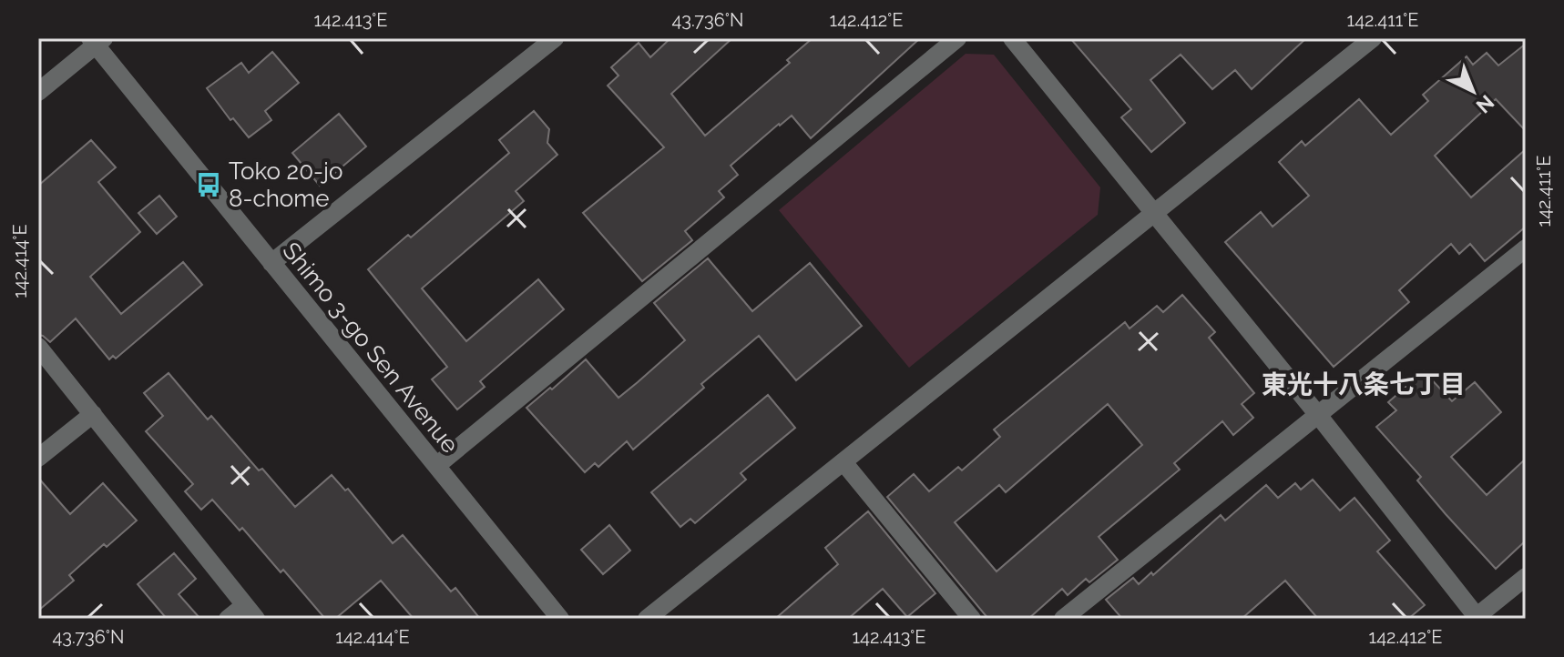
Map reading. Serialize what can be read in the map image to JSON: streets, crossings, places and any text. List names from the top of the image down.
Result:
{
  "streets": {
    "street": ["Shimo 3-go Sen Avenue"]
  },
  "districts": ["東光十八条七丁目"],
  "places": {
    "bus stop": ["Toko 20-jo 8-chome"]
  },
  "north": "bottom right",
  "coordinates": [
    "142.413°E",
    "43.736°N",
    "142.412°E",
    "142.411°E",
    "142.414°E"
  ]
}
